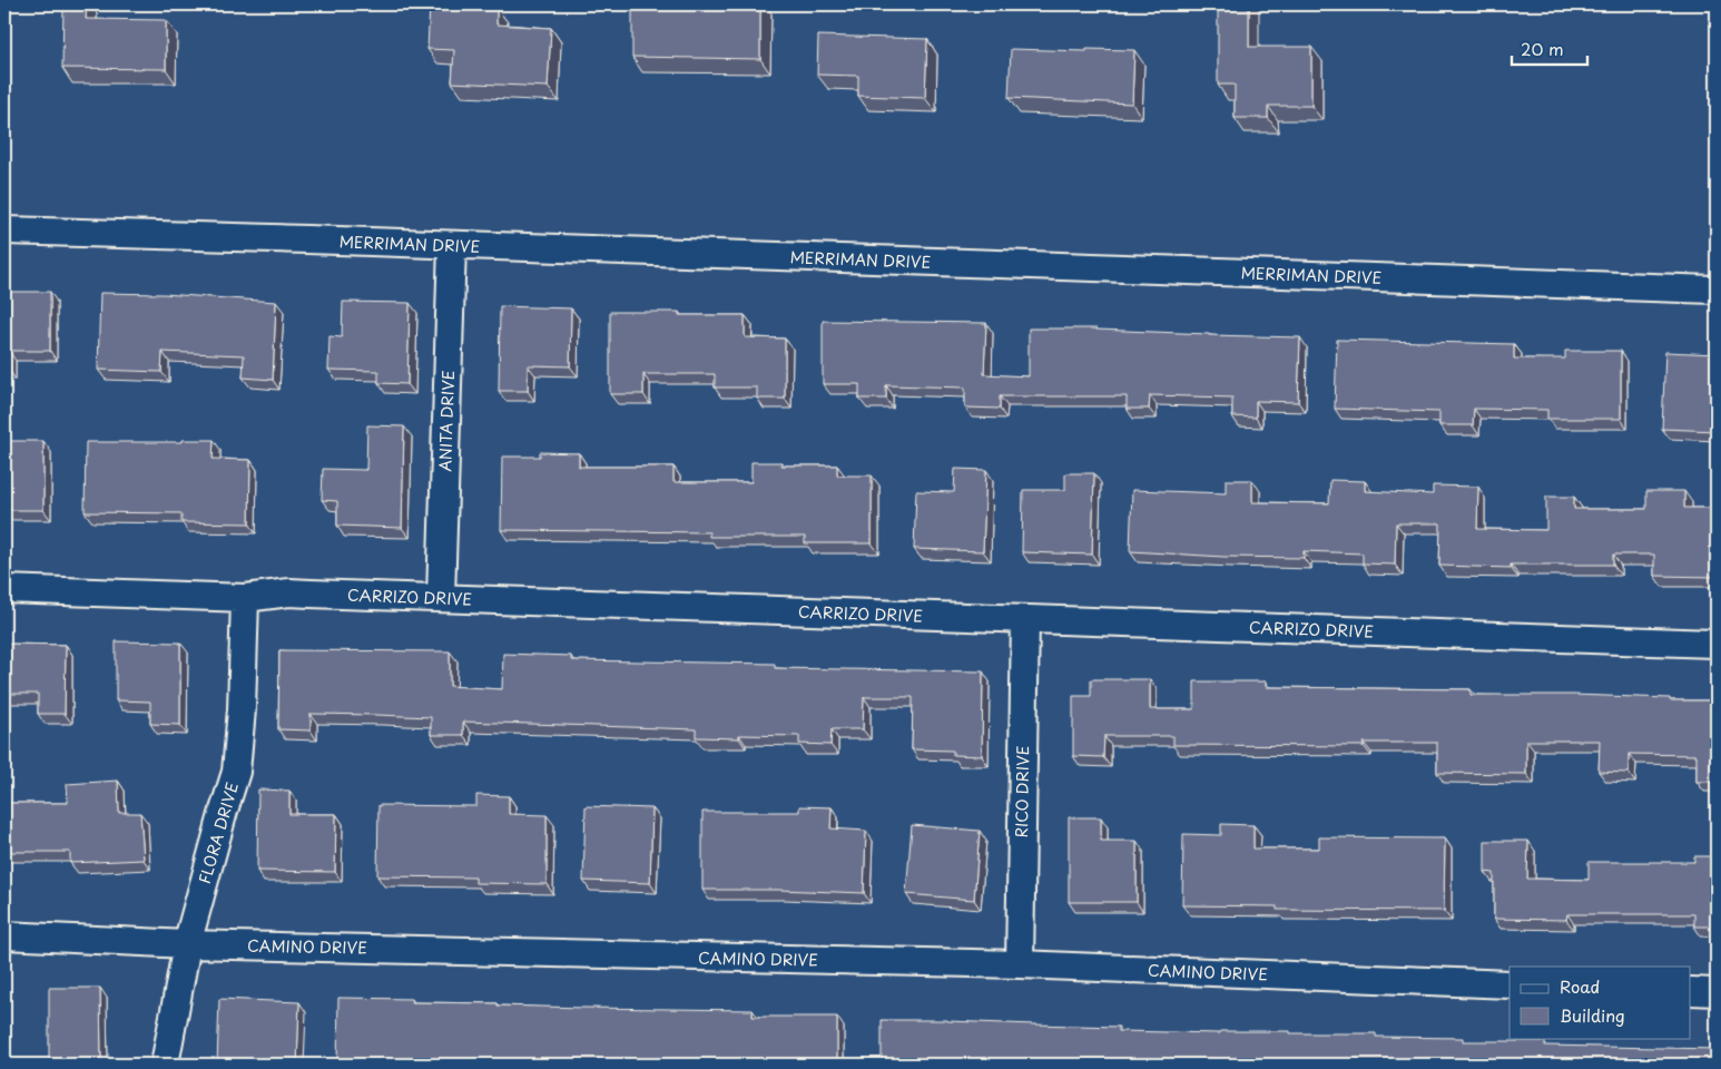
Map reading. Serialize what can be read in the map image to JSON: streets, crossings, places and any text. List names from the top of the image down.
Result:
{
  "streets": {
    "street": [
      "MERRIMAN DRIVE",
      "ANITA DRIVE",
      "CARRIZO DRIVE",
      "RICO DRIVE",
      "FLORA DRIVE",
      "CAMINO DRIVE"
    ]
  },
  "crossings": [
    ["MERRIMAN DRIVE", "ANITA DRIVE"],
    ["ANITA DRIVE", "CARRIZO DRIVE"],
    ["CARRIZO DRIVE", "RICO DRIVE"],
    ["CARRIZO DRIVE", "FLORA DRIVE"],
    ["RICO DRIVE", "CAMINO DRIVE"],
    ["FLORA DRIVE", "CAMINO DRIVE"]
  ],
  "legend": ["Road", "Building"],
  "scale_bar": "20 m"
}
